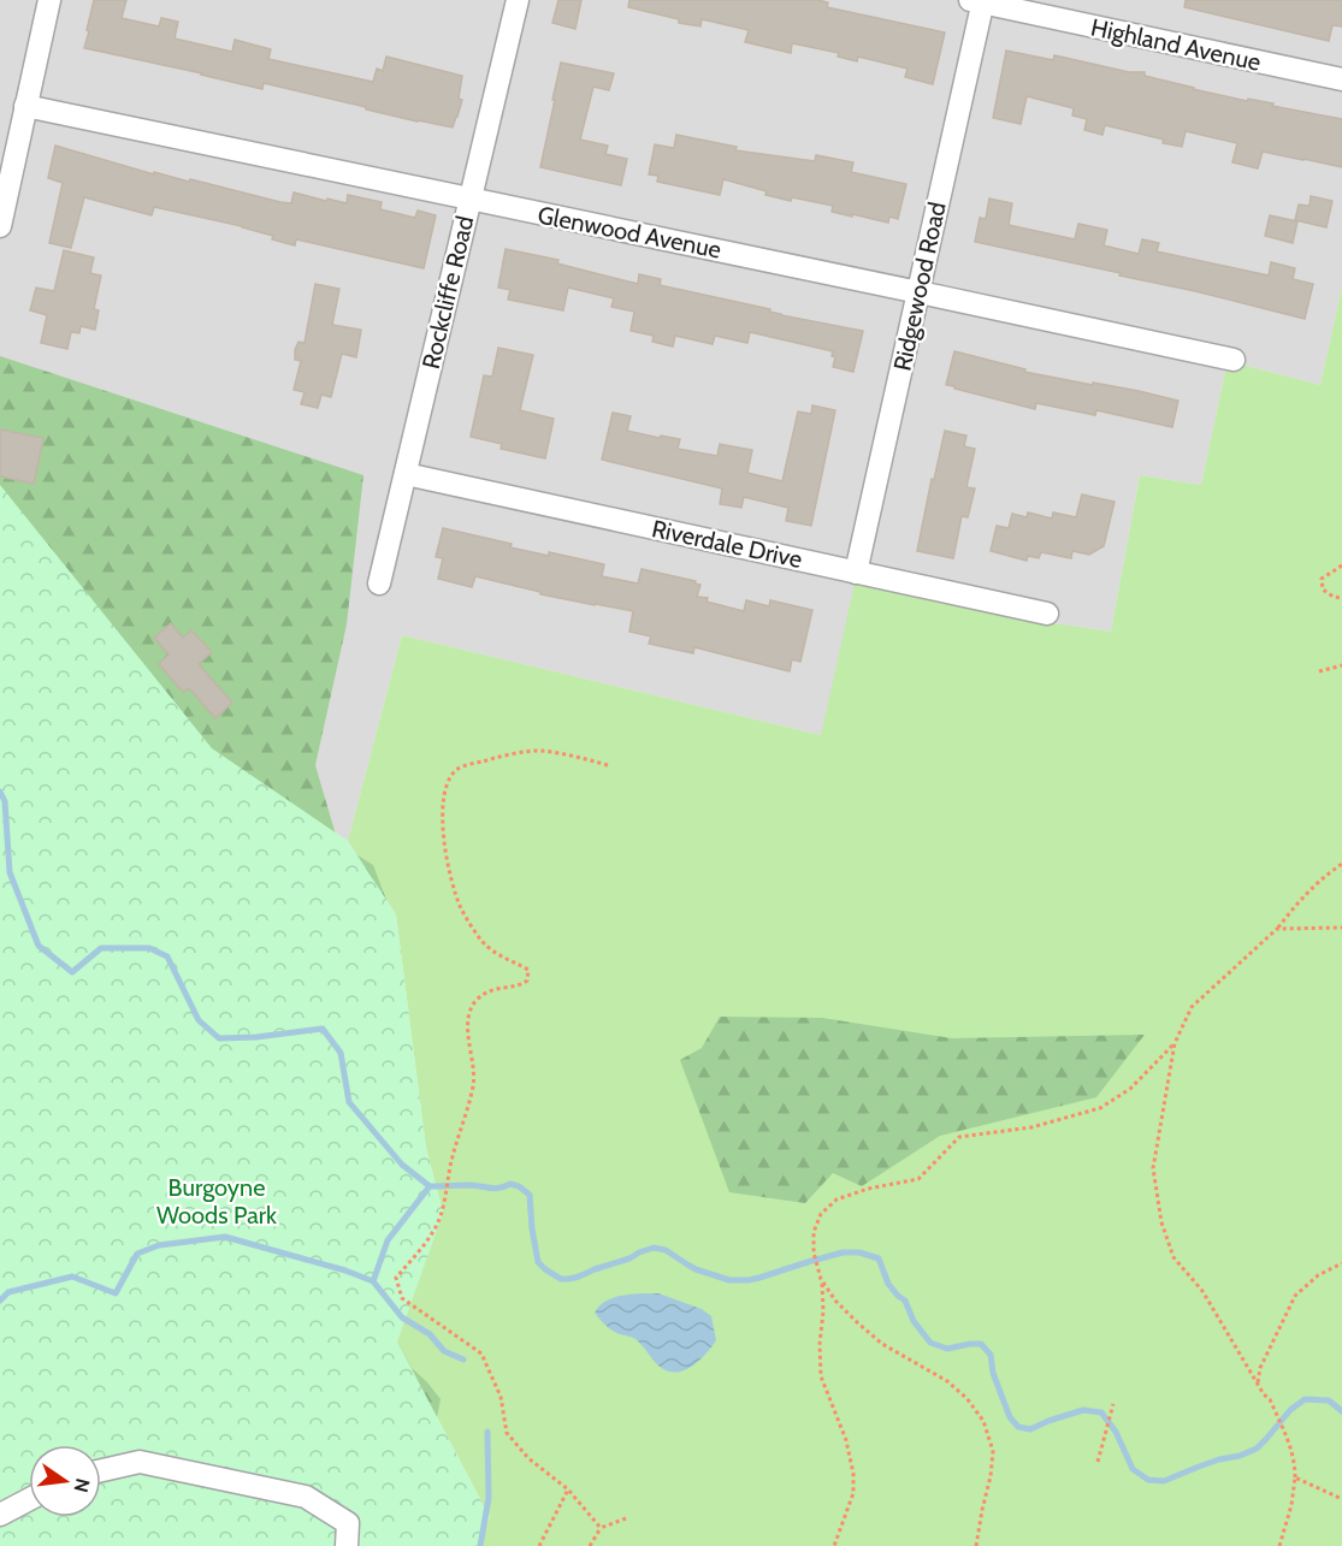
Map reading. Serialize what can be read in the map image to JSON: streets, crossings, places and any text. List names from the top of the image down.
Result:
{
  "streets": {
    "street": [
      "Highland Avenue",
      "Glenwood Avenue",
      "Ridgewood Road",
      "Rockcliffe Road",
      "Riverdale Drive"
    ]
  },
  "crossings": [
    ["Highland Avenue", "Ridgewood Road"],
    ["Glenwood Avenue", "Ridgewood Road"],
    ["Glenwood Avenue", "Rockcliffe Road"],
    ["Ridgewood Road", "Riverdale Drive"],
    ["Rockcliffe Road", "Riverdale Drive"]
  ],
  "parks": ["Burgoyne Woods Park"],
  "north": "right"
}
